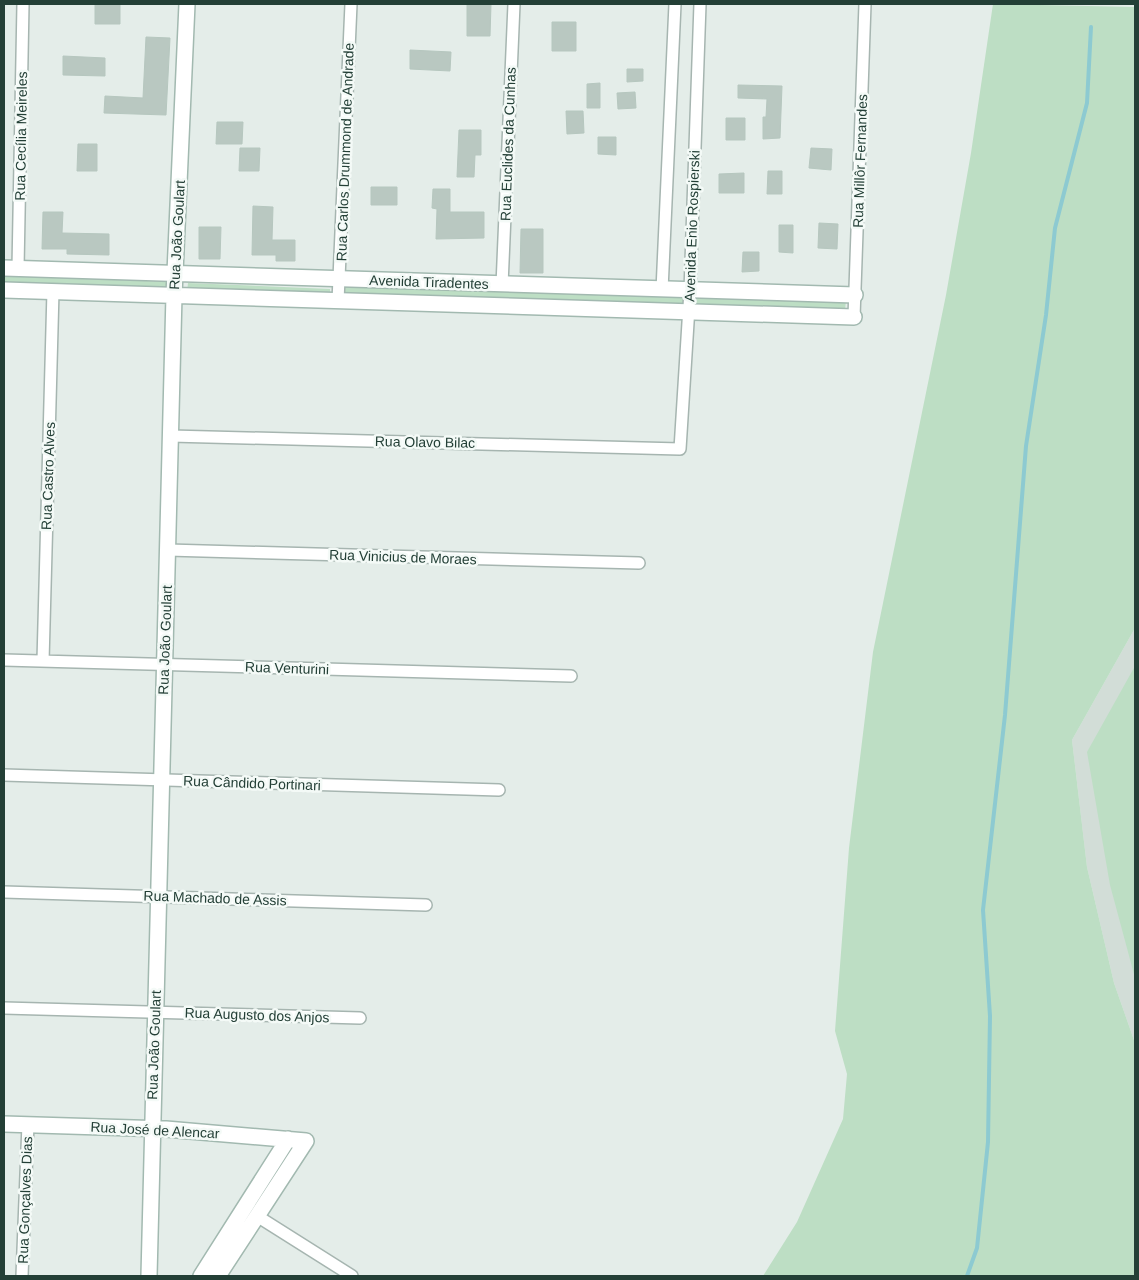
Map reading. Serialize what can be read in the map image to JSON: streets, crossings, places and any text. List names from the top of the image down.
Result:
{
  "streets": {
    "street": [
      "Rua Cecília Meireles",
      "Rua Euclides da Cunhas",
      "Rua Carlos Drummond de Andrade",
      "Rua Millôr Fernandes",
      "Avenida Enio Rospierski",
      "Rua João Goulart",
      "Avenida Tiradentes",
      "Rua Olavo Bilac",
      "Rua Castro Alves",
      "Rua Vinicius de Moraes",
      "Rua Venturini",
      "Rua Cândido Portinari",
      "Rua Machado de Assis",
      "Rua Augusto dos Anjos",
      "Rua José de Alencar",
      "Rua Gonçalves Dias"
    ]
  },
  "crossings": [
    ["Rua Cecília Meireles", "Avenida Tiradentes"],
    ["Rua Euclides da Cunhas", "Avenida Tiradentes"],
    ["Rua Carlos Drummond de Andrade", "Avenida Tiradentes"],
    ["Rua Millôr Fernandes", "Avenida Tiradentes"],
    ["Avenida Enio Rospierski", "Avenida Tiradentes"],
    ["Avenida Enio Rospierski", "Rua Olavo Bilac"],
    ["Rua João Goulart", "Avenida Tiradentes"],
    ["Rua João Goulart", "Rua Olavo Bilac"],
    ["Rua João Goulart", "Rua Vinicius de Moraes"],
    ["Rua João Goulart", "Rua Venturini"],
    ["Rua João Goulart", "Rua Cândido Portinari"],
    ["Rua João Goulart", "Rua Machado de Assis"],
    ["Rua João Goulart", "Rua Augusto dos Anjos"],
    ["Rua João Goulart", "Rua José de Alencar"],
    ["Avenida Tiradentes", "Rua Castro Alves"],
    ["Rua Castro Alves", "Rua Venturini"],
    ["Rua José de Alencar", "Rua Gonçalves Dias"]
  ]
}
